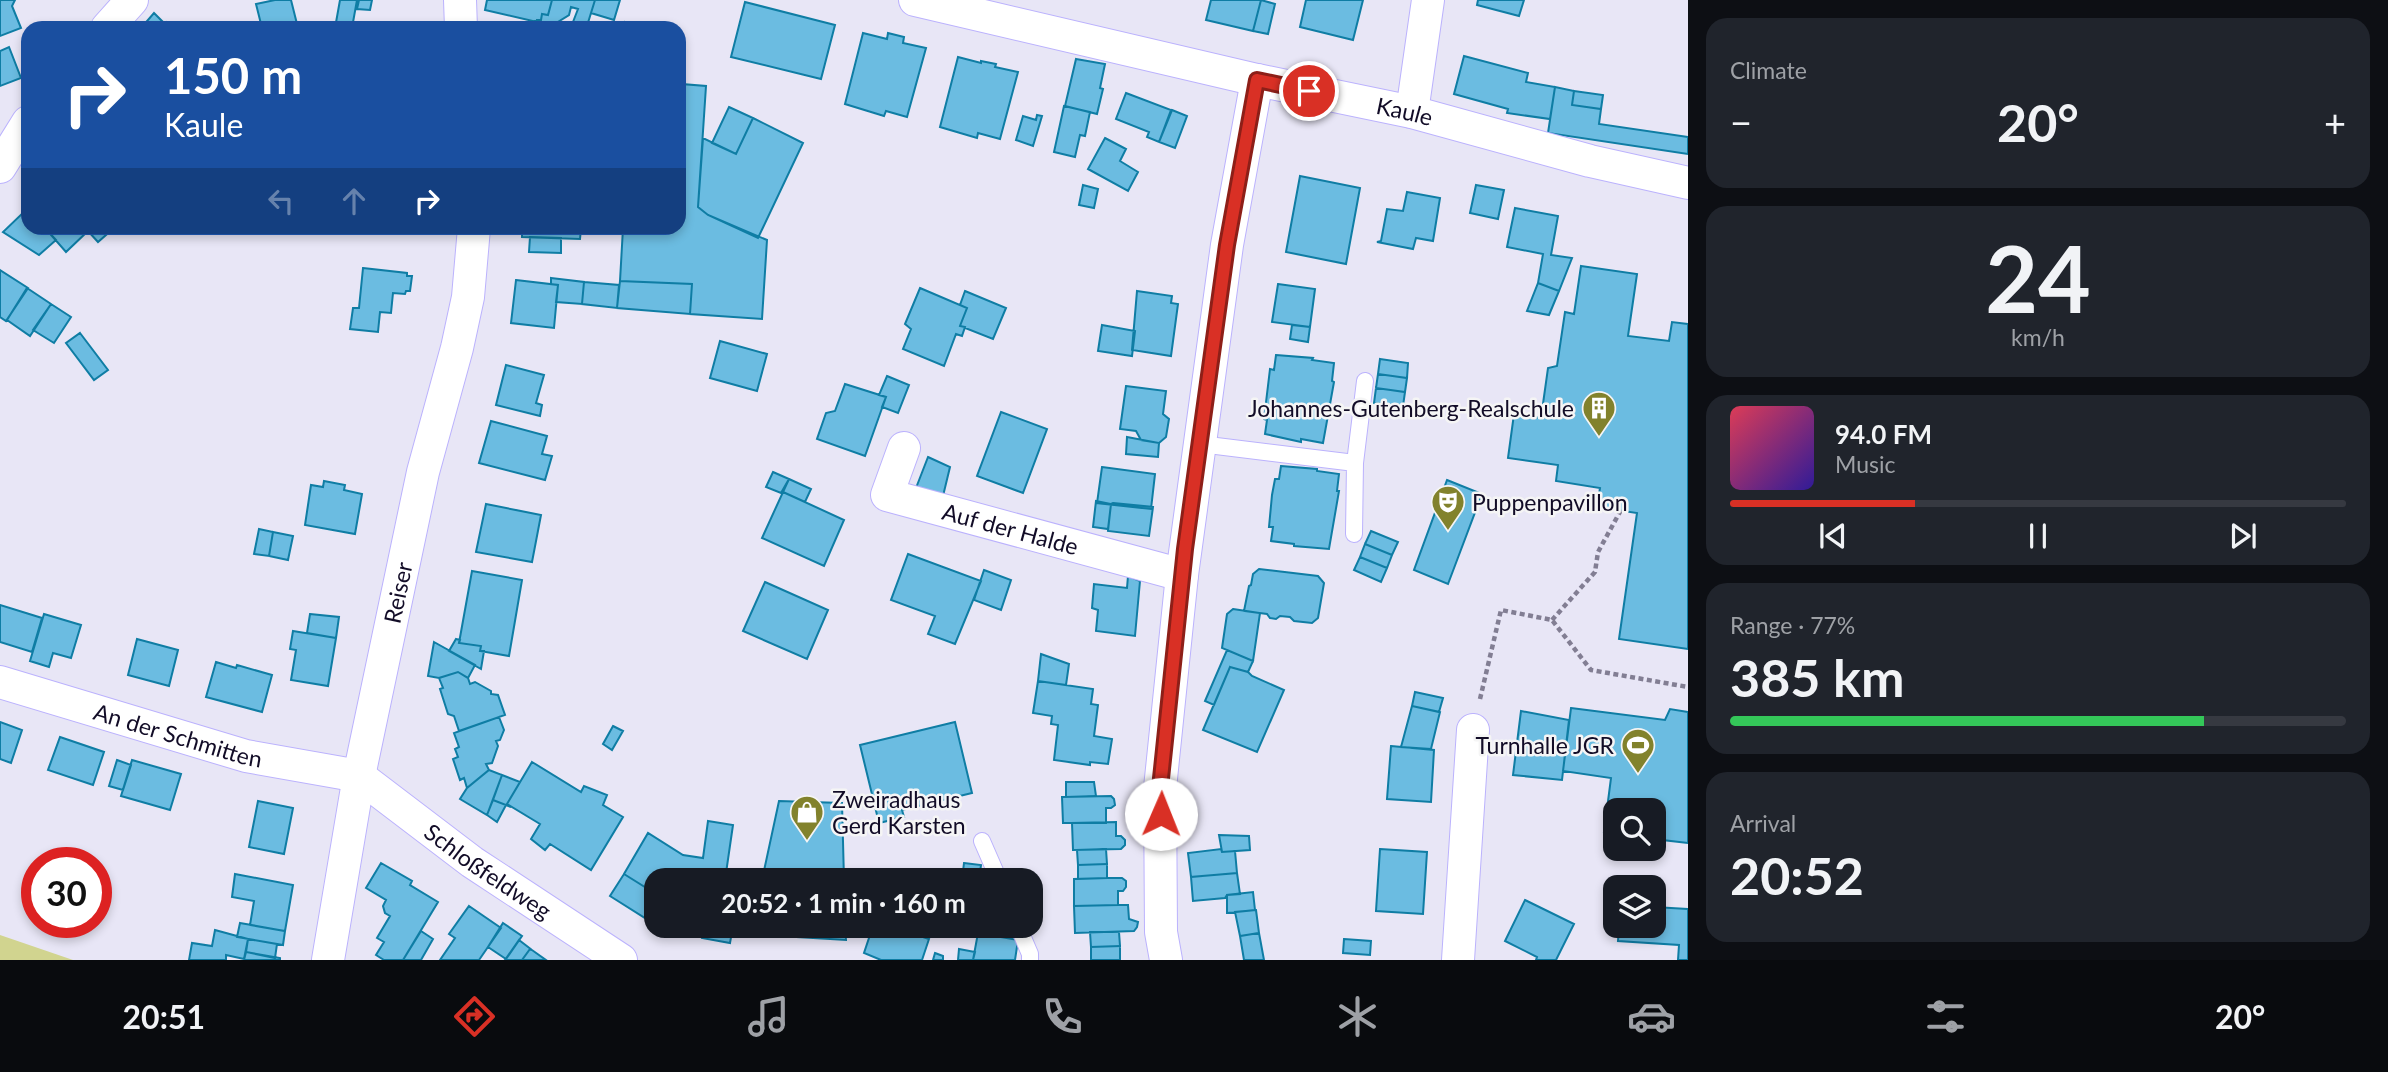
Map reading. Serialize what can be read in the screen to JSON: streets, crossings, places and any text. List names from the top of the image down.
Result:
{
  "streets": {
    "street": [
      "Kaule",
      "Auf der Halde",
      "Reiser",
      "An der Schmitten",
      "Schloßfeldweg"
    ]
  },
  "crossings": [
    ["Reiser", "An der Schmitten"],
    ["Reiser", "Schloßfeldweg"],
    ["An der Schmitten", "Schloßfeldweg"]
  ],
  "places": {
    "building": ["Johannes-Gutenberg-Realschule"],
    "theatre": ["Puppenpavillon"],
    "sports": ["Turnhalle JGR"],
    "shop": ["Zweiradhaus Gerd Karsten"]
  },
  "page": {
    "tile": [
      "Climate",
      ["24", "km/h"],
      ["Range · 77%", "385 km"],
      ["Arrival", "20:52"]
    ],
    "turn": ["150 m", "Kaule"],
    "heat": ["−", "20°", "+"],
    "song": ["94.0 FM", "Music"],
    "limit": "30",
    "trip": "20:52 · 1 min · 160 m",
    "tabs": ["20:51", "20°"]
  }
}
